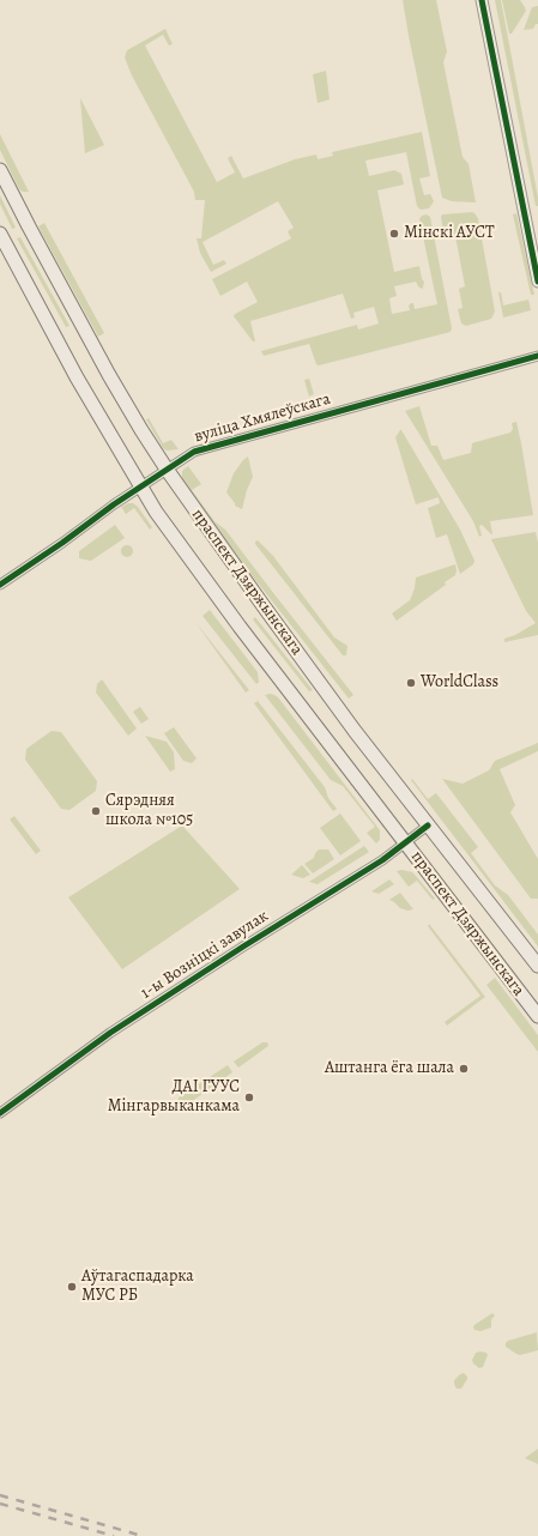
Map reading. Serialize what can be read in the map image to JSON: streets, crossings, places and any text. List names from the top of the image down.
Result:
{
  "streets": {
    "main road": ["праспект Дзяржынскага"],
    "street": ["вуліца Хмялеўскага", "1-ы Возніцкі завулак"]
  },
  "crossings": [
    ["вуліца Хмялеўскага", "праспект Дзяржынскага"],
    ["праспект Дзяржынскага", "1-ы Возніцкі завулак"]
  ],
  "places": [
    "Мінскі АУСТ",
    "WorldClass",
    "Сярэдняя школа №105",
    "Аштанга ёга шала",
    "ДАІ ГУУС Мінгарвыканкама",
    "Аўтагаспадарка МУС РБ"
  ]
}
